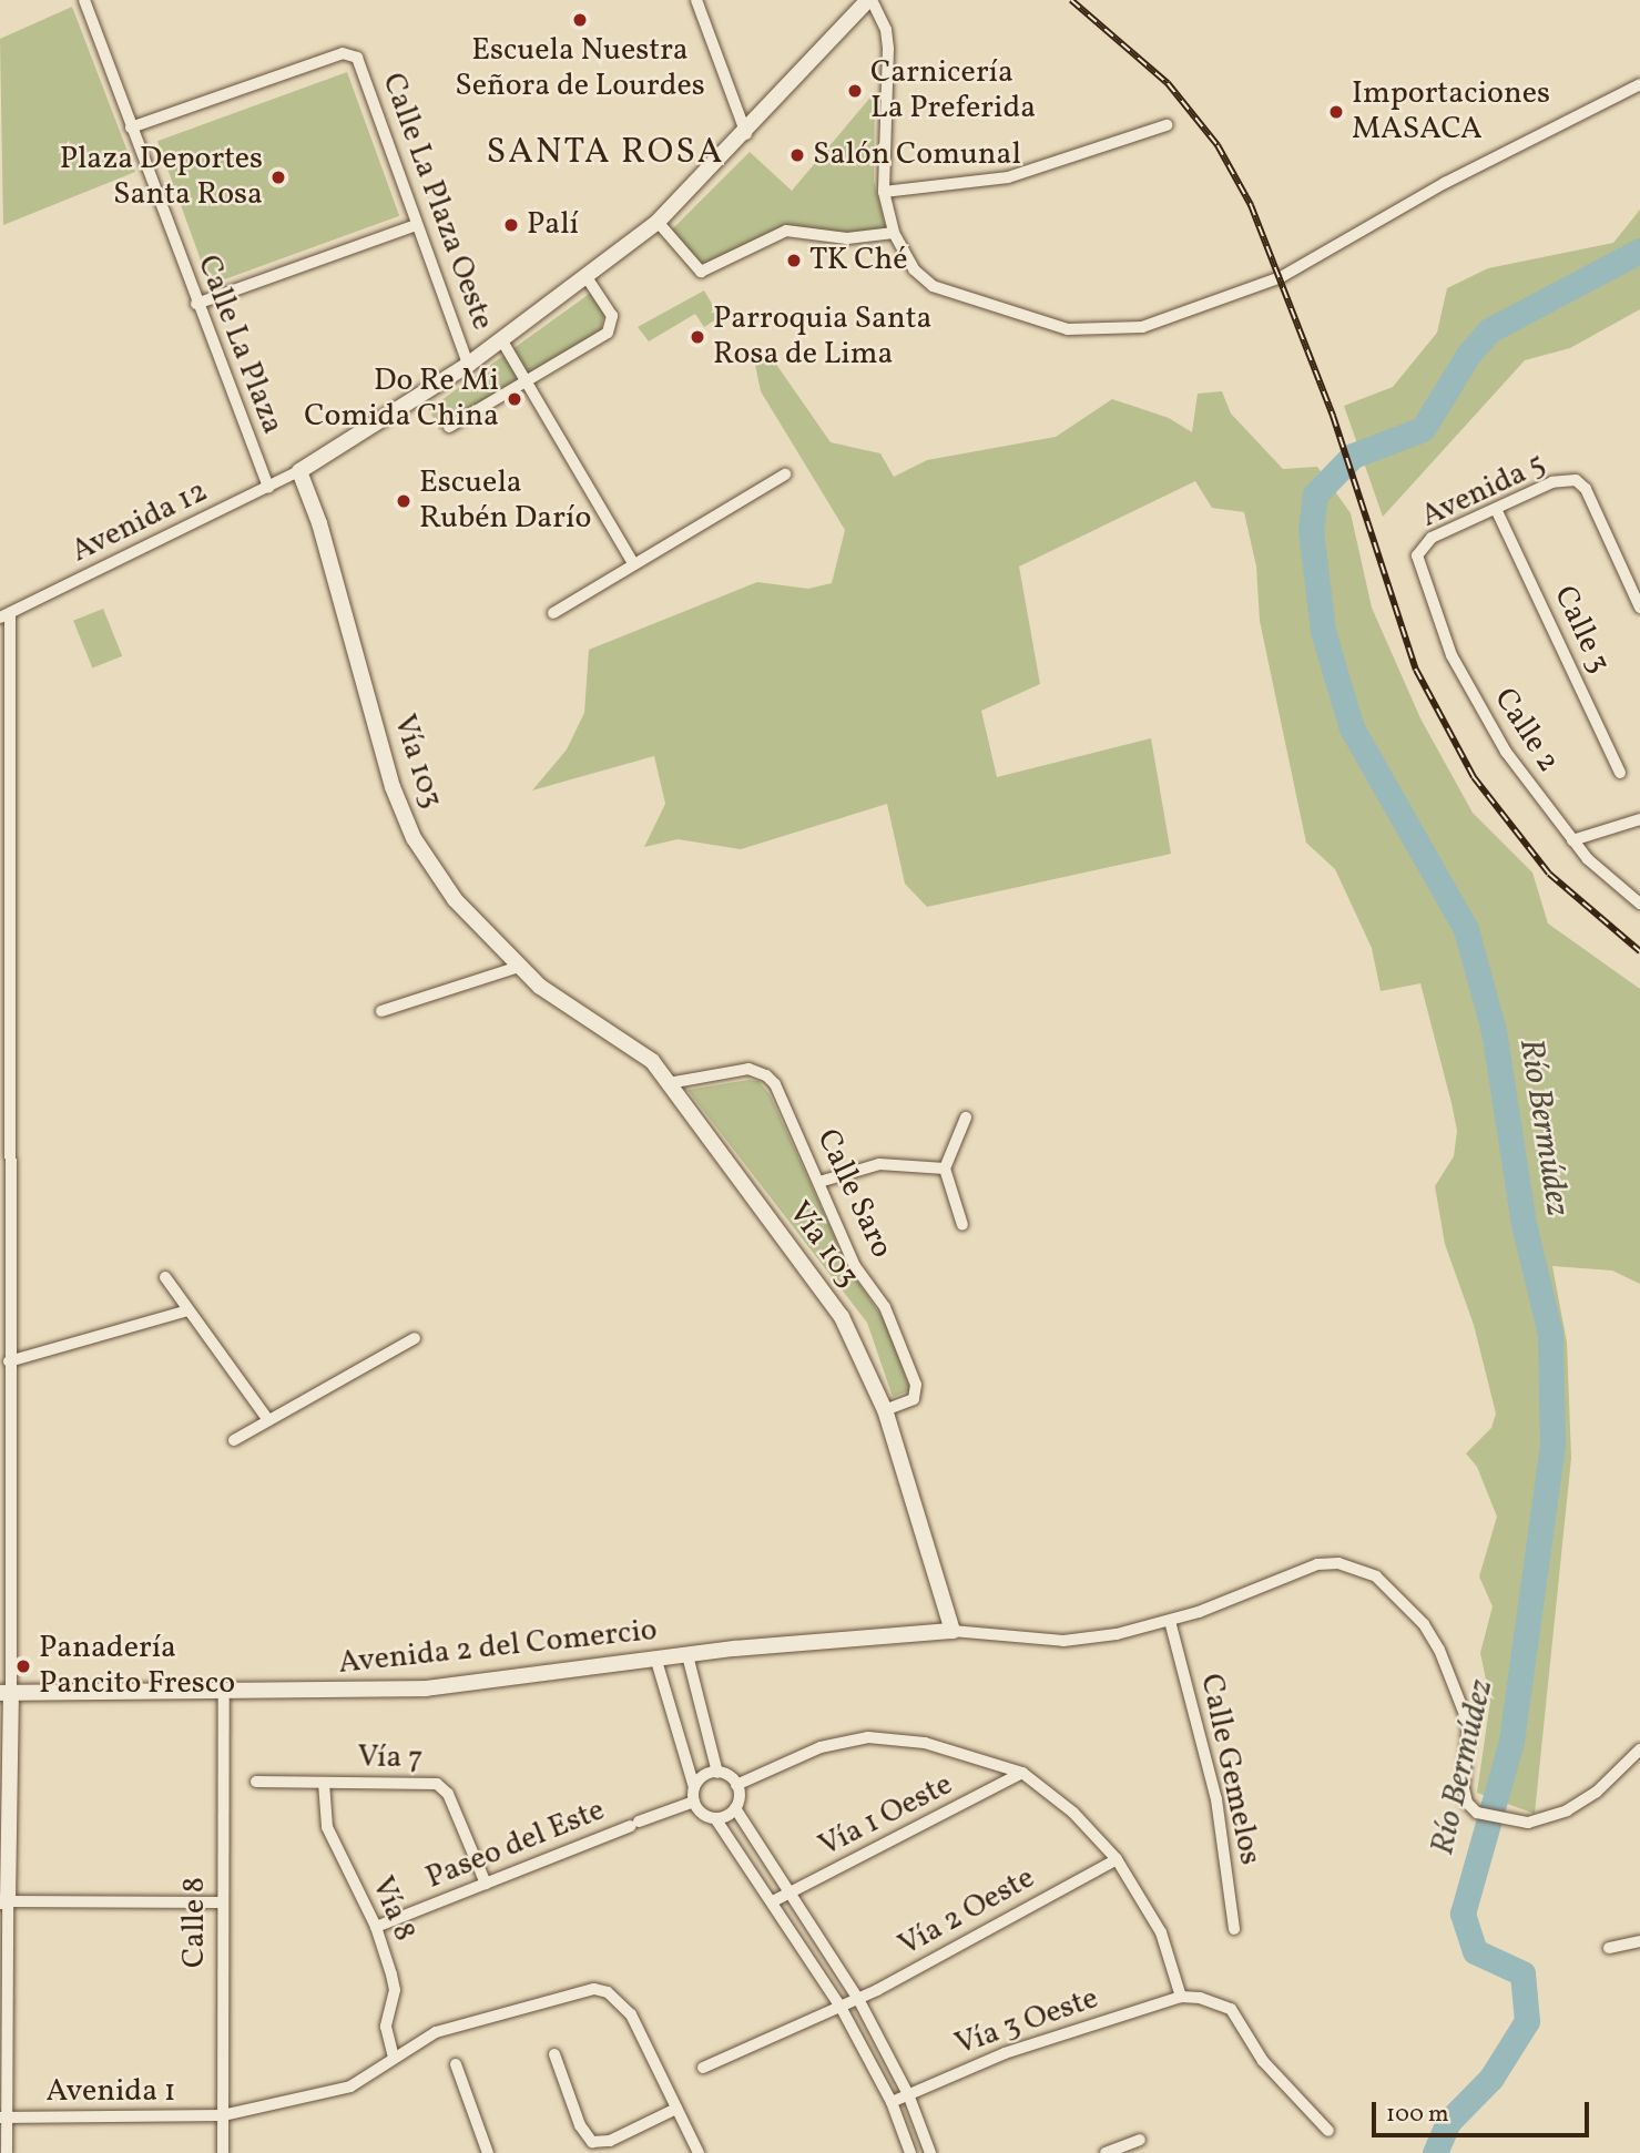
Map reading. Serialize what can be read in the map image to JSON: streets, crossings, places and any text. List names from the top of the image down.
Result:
{
  "streets": {
    "main road": ["Vía 103", "Avenida 2 del Comercio"],
    "street": [
      "Calle La Plaza Oeste",
      "Calle La Plaza",
      "Avenida 5",
      "Avenida 12",
      "Calle 3",
      "Calle 2",
      "Calle Saro",
      "Vía 7",
      "Calle Gemelos",
      "Vía 1 Oeste",
      "Paseo del Este",
      "Vía 8",
      "Vía 2 Oeste",
      "Calle 8",
      "Vía 3 Oeste",
      "Avenida 1"
    ]
  },
  "crossings": [
    ["Calle La Plaza Oeste", "Calle La Plaza"],
    ["Calle La Plaza", "Avenida 12"],
    ["Avenida 5", "Calle 3"],
    ["Avenida 5", "Calle 2"],
    ["Avenida 12", "Vía 103"],
    ["Vía 103", "Calle Saro"],
    ["Vía 103", "Avenida 2 del Comercio"],
    ["Avenida 2 del Comercio", "Calle 8"],
    ["Vía 7", "Paseo del Este"],
    ["Vía 7", "Vía 8"],
    ["Paseo del Este", "Vía 8"],
    ["Vía 8", "Avenida 1"],
    ["Calle 8", "Avenida 1"]
  ],
  "districts": ["SANTA ROSA"],
  "water": ["Río Bermúdez"],
  "places": [
    "Escuela Nuestra Señora de Lourdes",
    "Carnicería La Preferida",
    "Importaciones MASACA",
    "Salón Comunal",
    "Plaza Deportes Santa Rosa",
    "Palí",
    "TK Ché",
    "Parroquia Santa Rosa de Lima",
    "Do Re Mi Comida China",
    "Escuela Rubén Darío",
    "Panadería Pancito Fresco"
  ],
  "scale_bar": "100 m"
}
